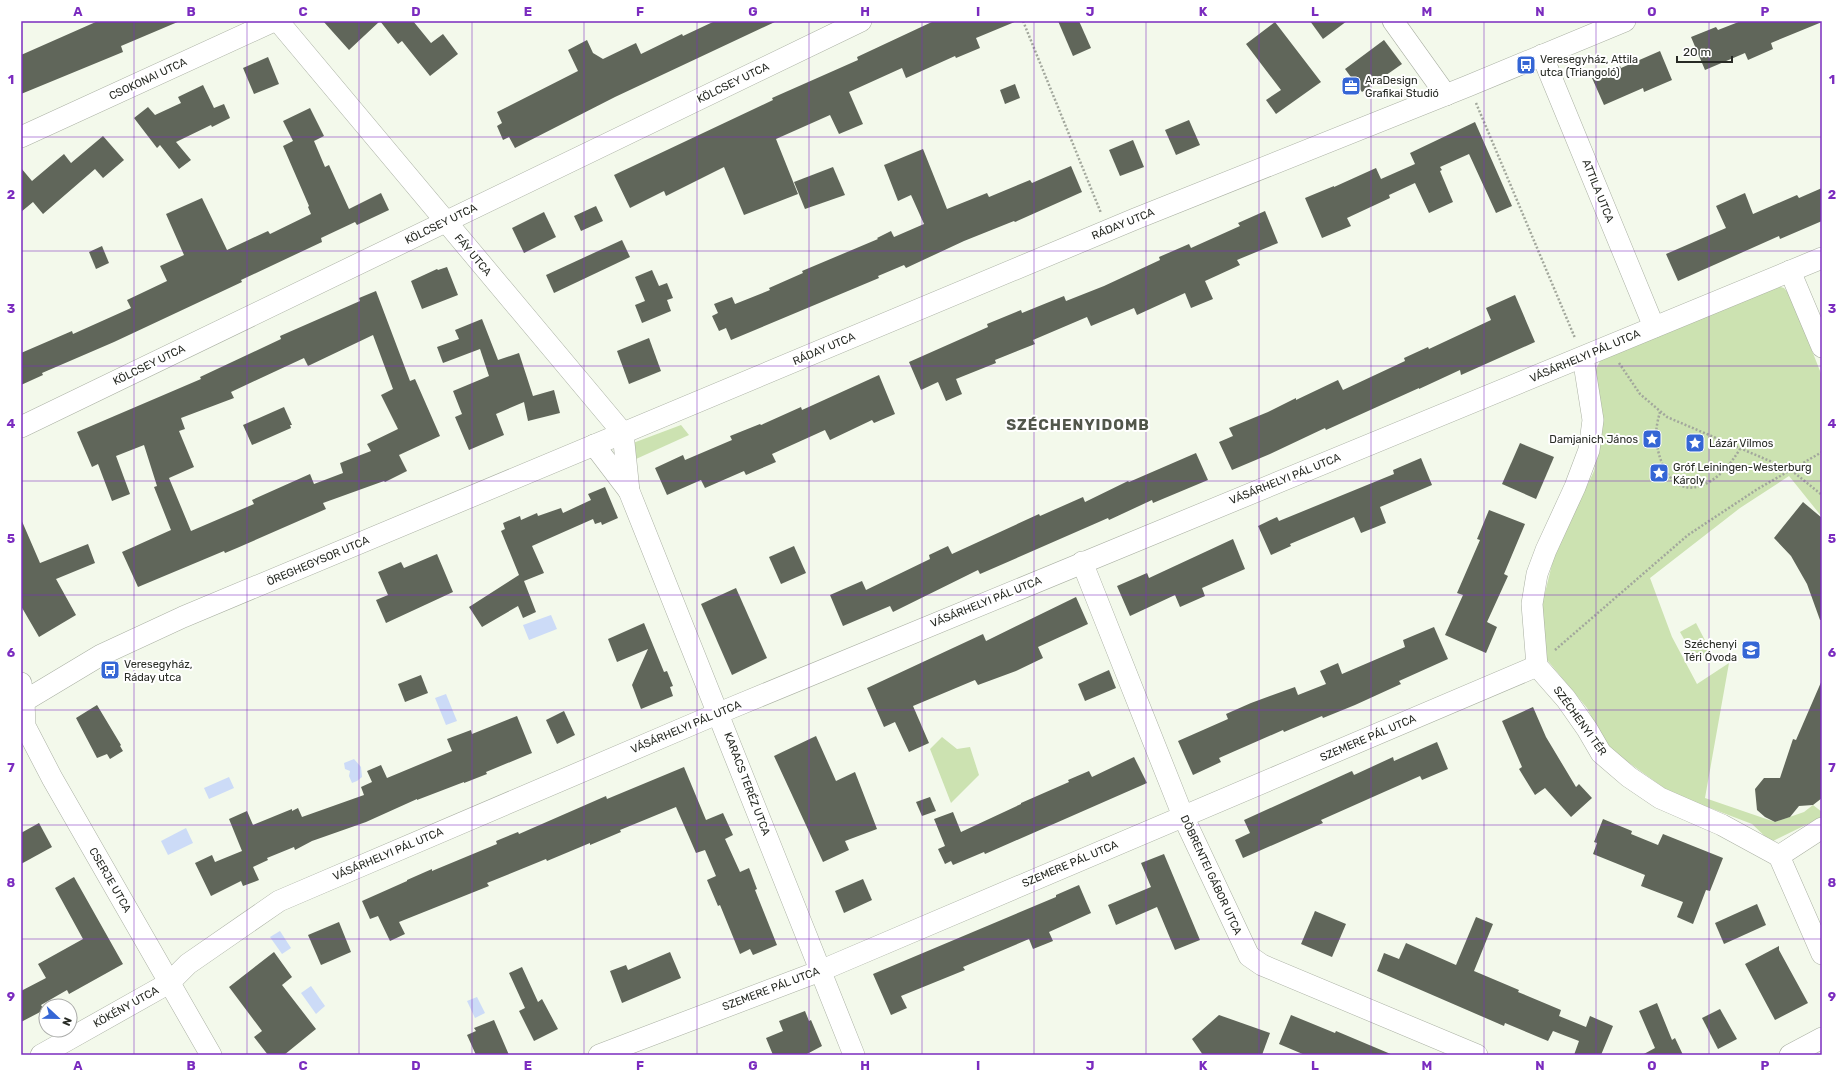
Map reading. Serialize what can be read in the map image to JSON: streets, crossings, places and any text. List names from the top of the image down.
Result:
{
  "streets": {
    "street": [
      "CSOKONAI UTCA",
      "KÖLCSEY UTCA",
      "ATTILA UTCA",
      "RÁDAY UTCA",
      "FÁY UTCA",
      "VÁSÁRHELYI PÁL UTCA",
      "ÖREGHEGYSOR UTCA",
      "SZÉCHENYI TÉR",
      "SZEMERE PÁL UTCA",
      "KARACS TERÉZ UTCA",
      "DÖBRENTEI GÁBOR UTCA",
      "CSERJE UTCA",
      "KÖKÉNY UTCA"
    ]
  },
  "crossings": [
    ["KÖLCSEY UTCA", "FÁY UTCA"],
    ["ATTILA UTCA", "RÁDAY UTCA"],
    ["ATTILA UTCA", "VÁSÁRHELYI PÁL UTCA"],
    ["RÁDAY UTCA", "FÁY UTCA"],
    ["RÁDAY UTCA", "ÖREGHEGYSOR UTCA"],
    ["RÁDAY UTCA", "KARACS TERÉZ UTCA"],
    ["FÁY UTCA", "ÖREGHEGYSOR UTCA"],
    ["FÁY UTCA", "KARACS TERÉZ UTCA"],
    ["VÁSÁRHELYI PÁL UTCA", "KARACS TERÉZ UTCA"],
    ["VÁSÁRHELYI PÁL UTCA", "DÖBRENTEI GÁBOR UTCA"],
    ["VÁSÁRHELYI PÁL UTCA", "CSERJE UTCA"],
    ["VÁSÁRHELYI PÁL UTCA", "KÖKÉNY UTCA"],
    ["ÖREGHEGYSOR UTCA", "KARACS TERÉZ UTCA"],
    ["ÖREGHEGYSOR UTCA", "CSERJE UTCA"],
    ["SZÉCHENYI TÉR", "SZEMERE PÁL UTCA"],
    ["SZEMERE PÁL UTCA", "KARACS TERÉZ UTCA"],
    ["SZEMERE PÁL UTCA", "DÖBRENTEI GÁBOR UTCA"],
    ["CSERJE UTCA", "KÖKÉNY UTCA"]
  ],
  "districts": ["SZÉCHENYIDOMB"],
  "places": {
    "bus stop": ["Veresegyház, Attila utca (Triangoló)", "Veresegyház, Ráday utca"],
    "office": ["AraDesign Grafikai Studió"],
    "place": ["Damjanich János", "Lázár Vilmos", "Gróf Leiningen-Westerburg Károly"],
    "school or university": ["Széchenyi Téri Óvoda"]
  },
  "scale_bar": "20 m",
  "north": "right",
  "grid": {
    "columns": [
      "A",
      "B",
      "C",
      "D",
      "E",
      "F",
      "G",
      "H",
      "I",
      "J",
      "K",
      "L",
      "M",
      "N",
      "O",
      "P"
    ],
    "rows": [
      "1",
      "2",
      "3",
      "4",
      "5",
      "6",
      "7",
      "8",
      "9"
    ]
  }
}
